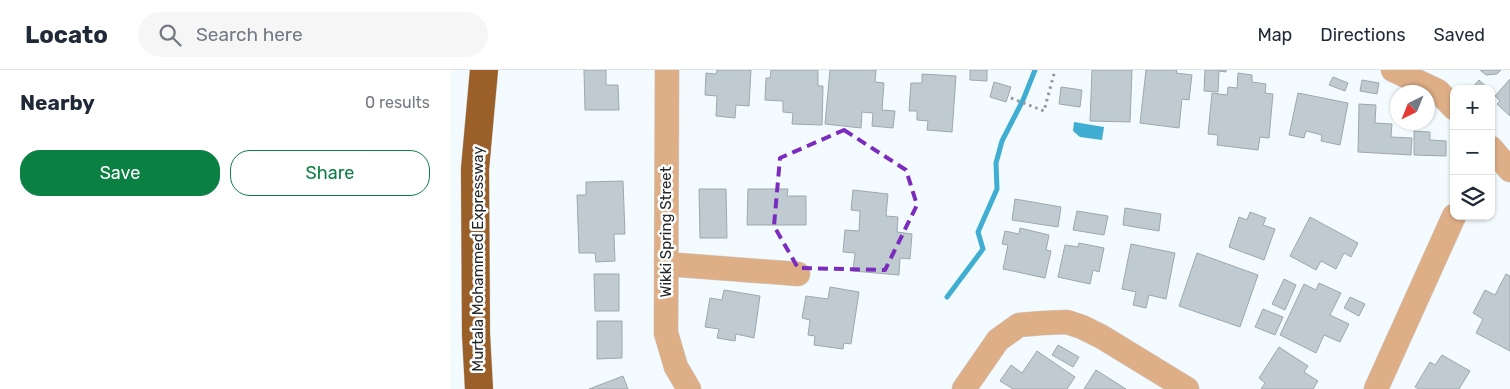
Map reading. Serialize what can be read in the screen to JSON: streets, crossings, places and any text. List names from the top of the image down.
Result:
{
  "streets": {
    "highway": ["Murtala Mohammed Expressway"],
    "street": ["Wikki Spring Street"]
  },
  "north": "bottom left",
  "page": {
    "header": "Locato",
    "search": "Search here",
    "nav": ["Map", "Directions", "Saved"],
    "heading": ["Nearby", "0 results"],
    "map_buttons": ["+", "−"],
    "buttons": ["Save", "Share"]
  }
}
